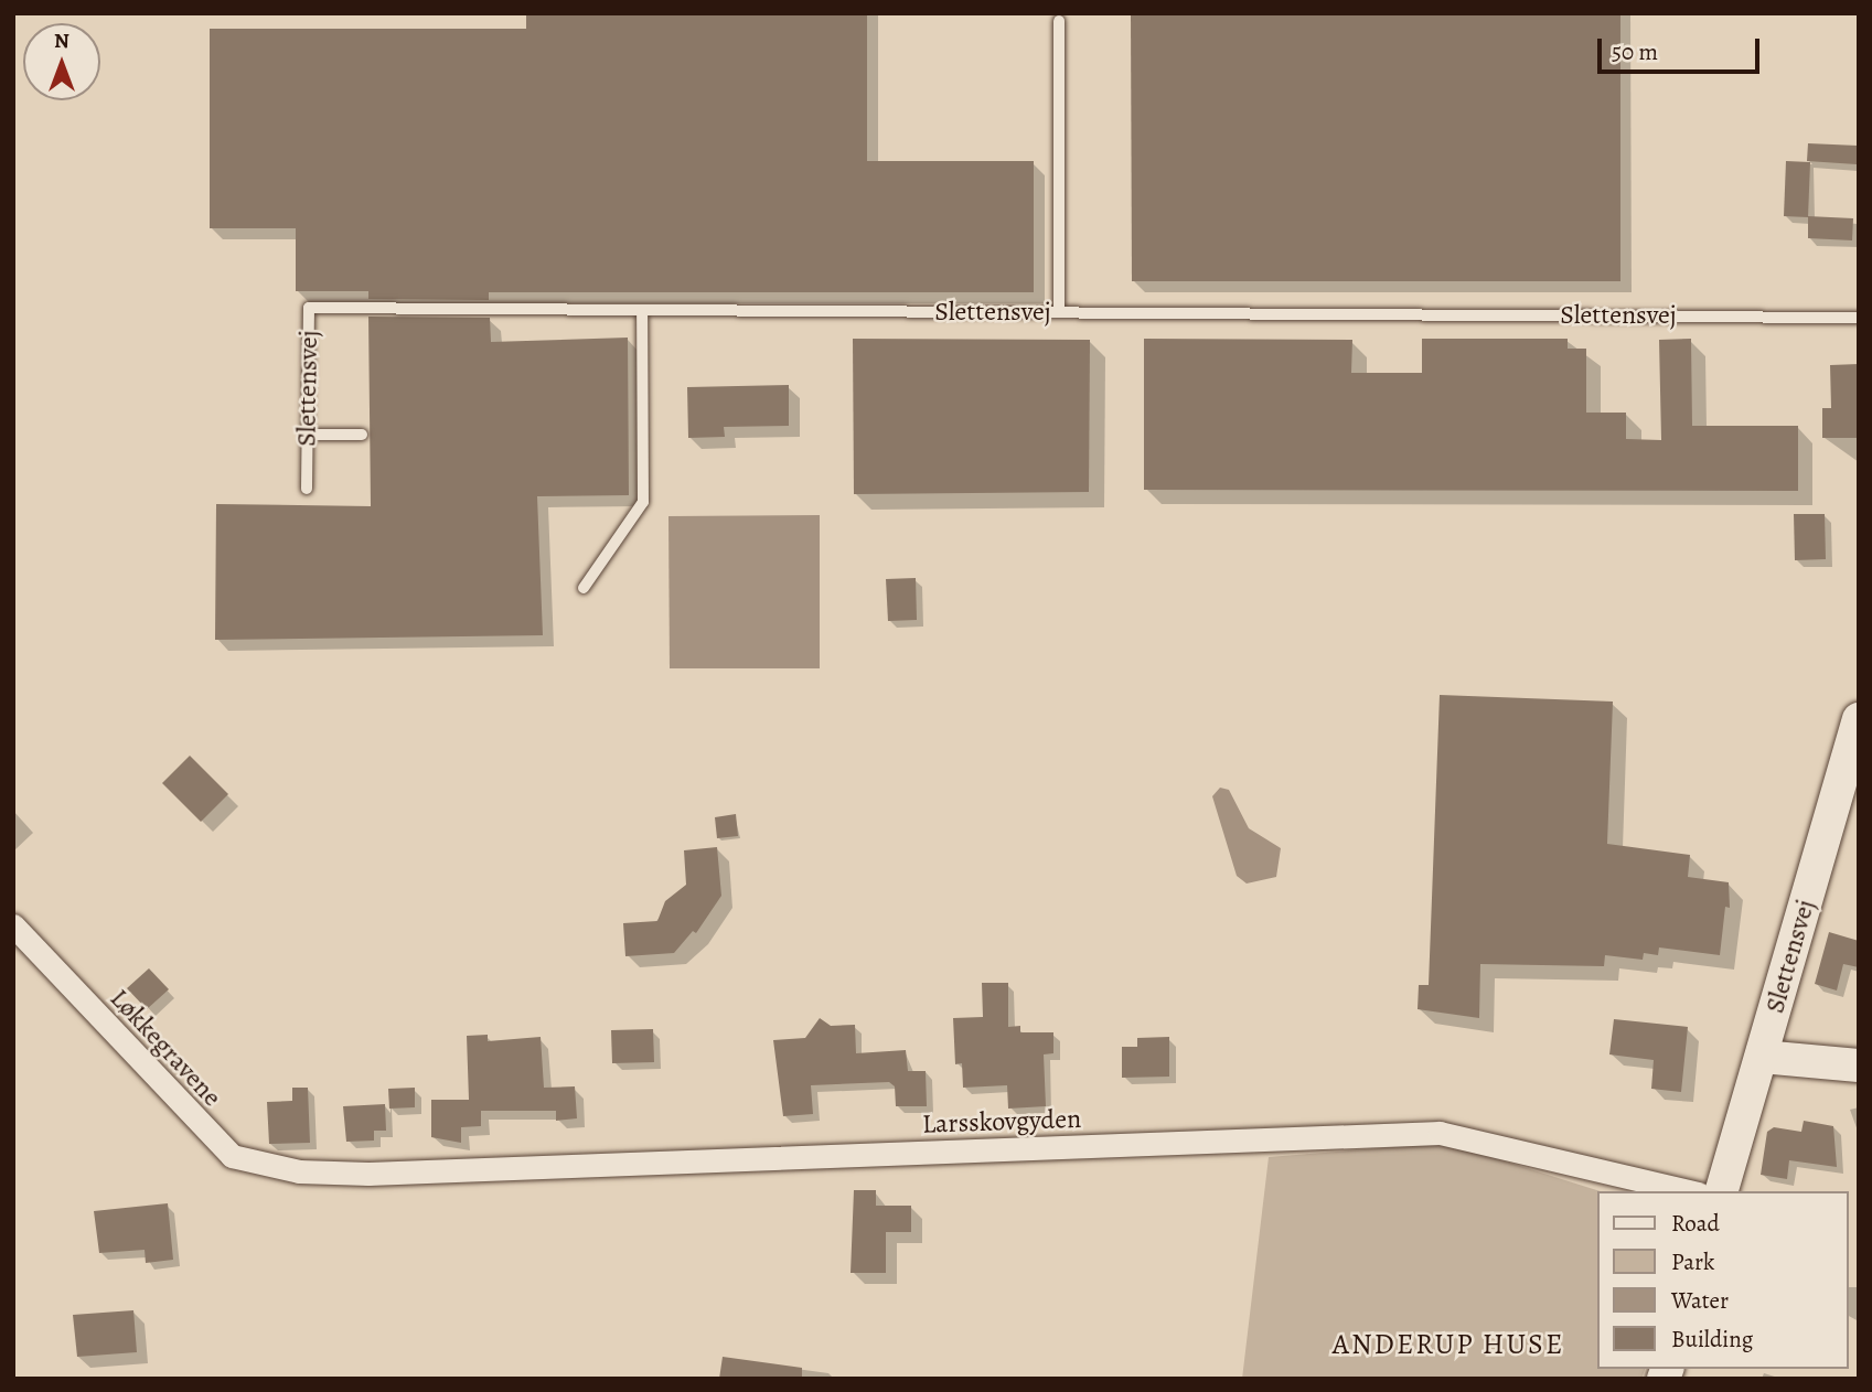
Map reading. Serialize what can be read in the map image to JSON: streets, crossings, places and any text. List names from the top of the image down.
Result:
{
  "streets": {
    "street": ["Slettensvej", "Løkkegravene", "Larsskovgyden"]
  },
  "crossings": [
    ["Løkkegravene", "Larsskovgyden"]
  ],
  "districts": ["ANDERUP HUSE"],
  "legend": [
    "Road",
    "Park",
    "Water",
    "Building"
  ],
  "scale_bar": "50 m",
  "north": "top"
}
